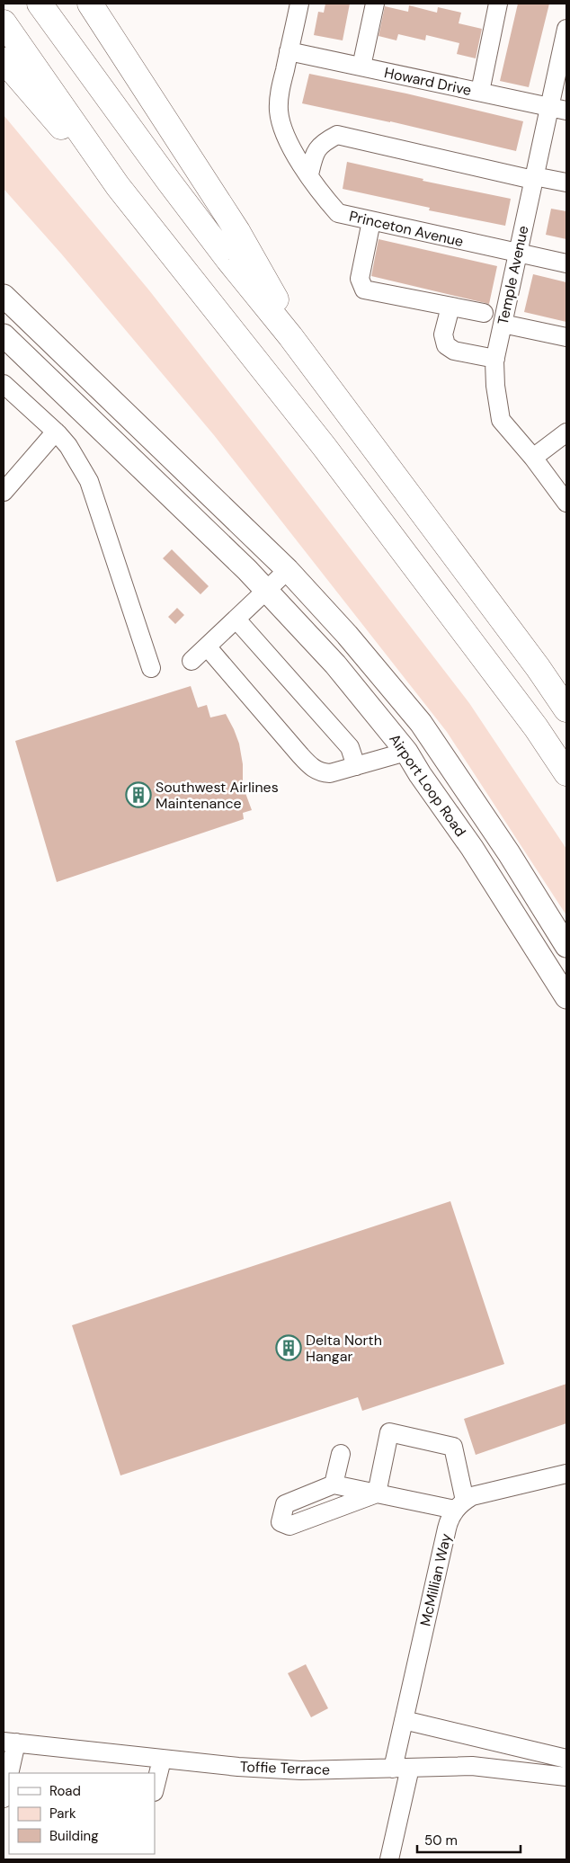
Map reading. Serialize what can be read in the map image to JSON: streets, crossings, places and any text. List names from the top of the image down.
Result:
{
  "streets": {
    "main road": ["Airport Loop Road"],
    "street": [
      "Howard Drive",
      "Princeton Avenue",
      "Temple Avenue",
      "McMillian Way",
      "Toffie Terrace"
    ]
  },
  "crossings": [
    ["Howard Drive", "Princeton Avenue"],
    ["Howard Drive", "Temple Avenue"],
    ["Princeton Avenue", "Temple Avenue"],
    ["McMillian Way", "Toffie Terrace"]
  ],
  "places": {
    "building": ["Southwest Airlines Maintenance", "Delta North Hangar"]
  },
  "legend": ["Road", "Park", "Building"],
  "scale_bar": "50 m"
}
